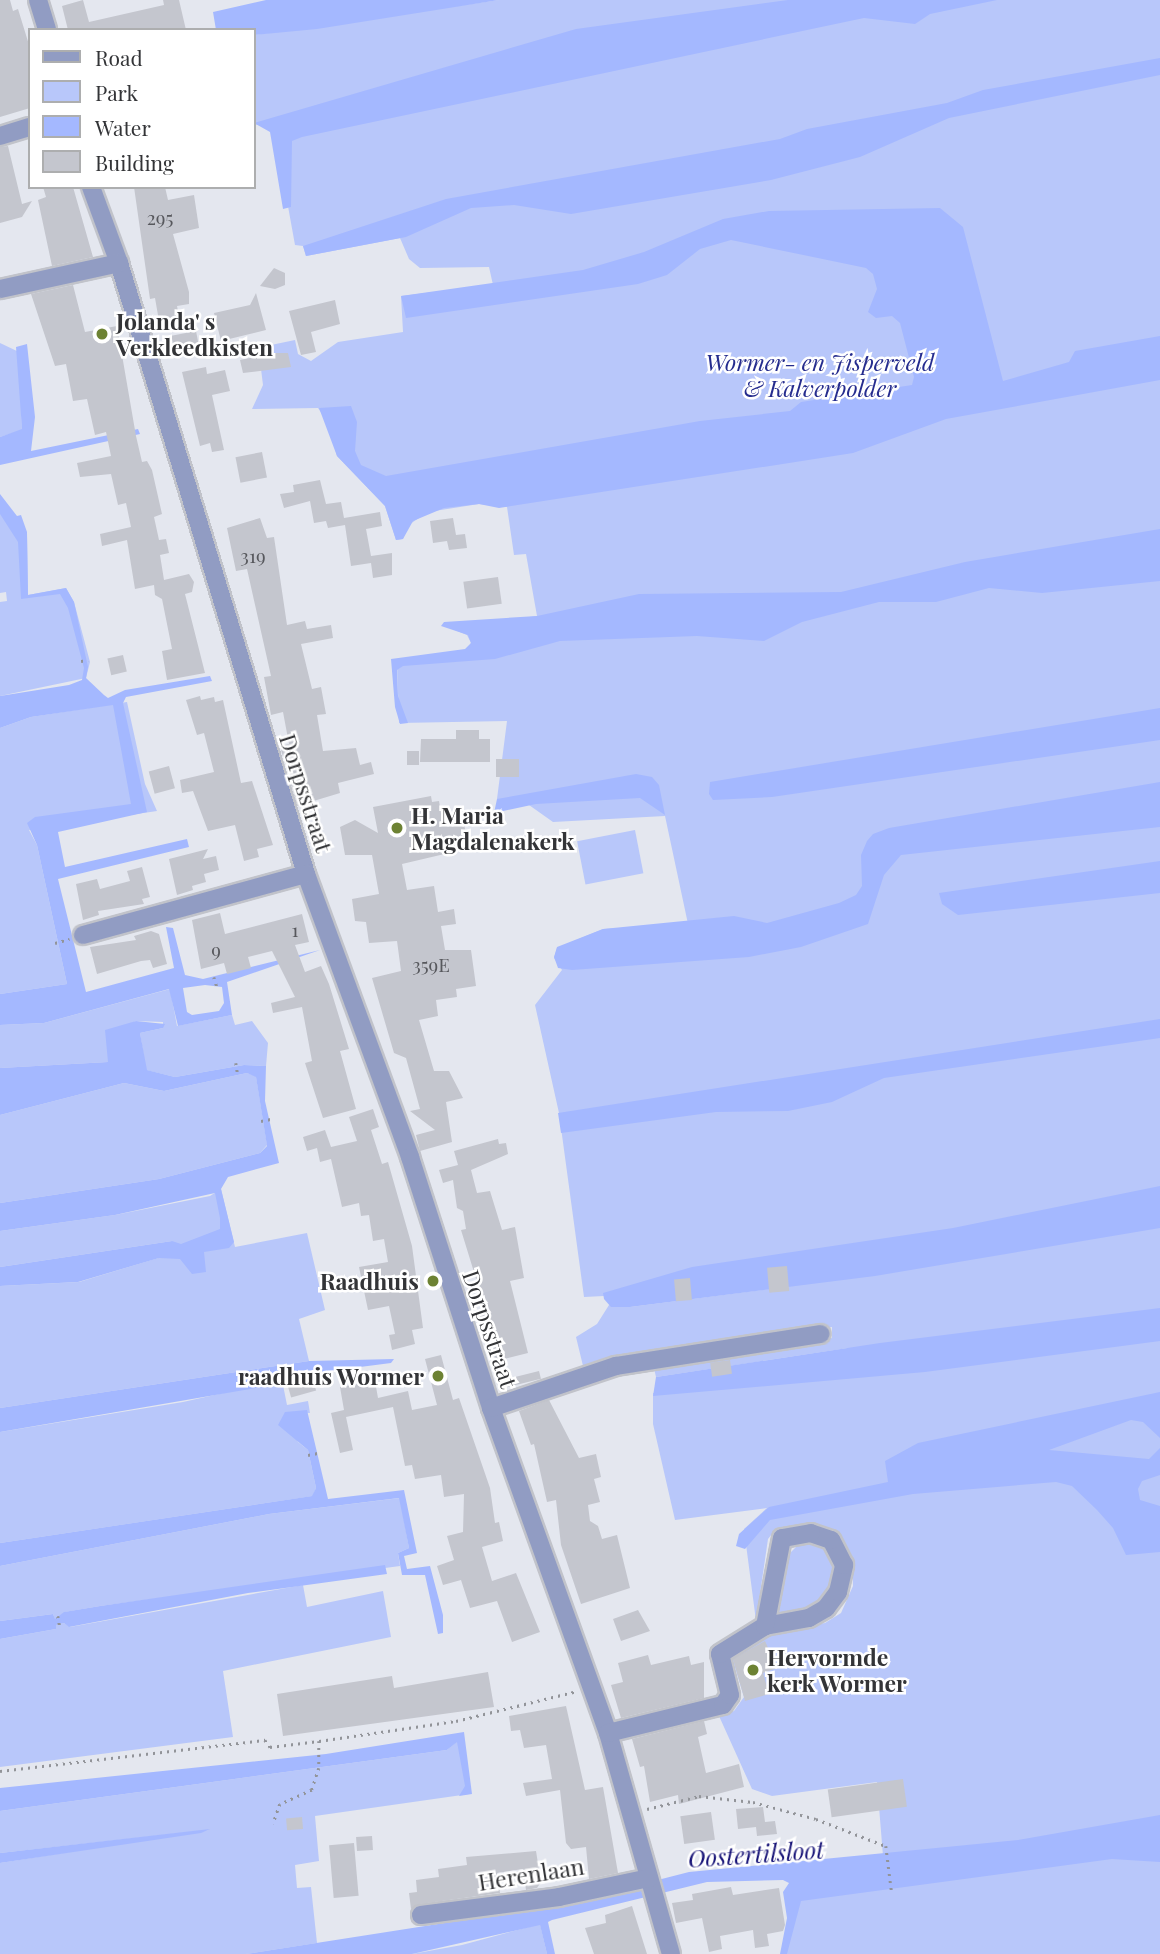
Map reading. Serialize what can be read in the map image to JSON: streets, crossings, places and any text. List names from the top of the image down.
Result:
{
  "streets": {
    "street": ["Dorpsstraat", "Herenlaan"]
  },
  "crossings": [
    ["Dorpsstraat", "Herenlaan"]
  ],
  "water": ["Oostertilsloot"],
  "parks": ["Wormer- en Jisperveld & Kalverpolder"],
  "places": [
    "Jolanda' s Verkleedkisten",
    "H. Maria Magdalenakerk",
    "Raadhuis",
    "raadhuis Wormer",
    "Hervormde kerk Wormer"
  ],
  "house_numbers": [
    "295",
    "319",
    "1",
    "9",
    "359E"
  ],
  "legend": [
    "Road",
    "Park",
    "Water",
    "Building"
  ]
}
